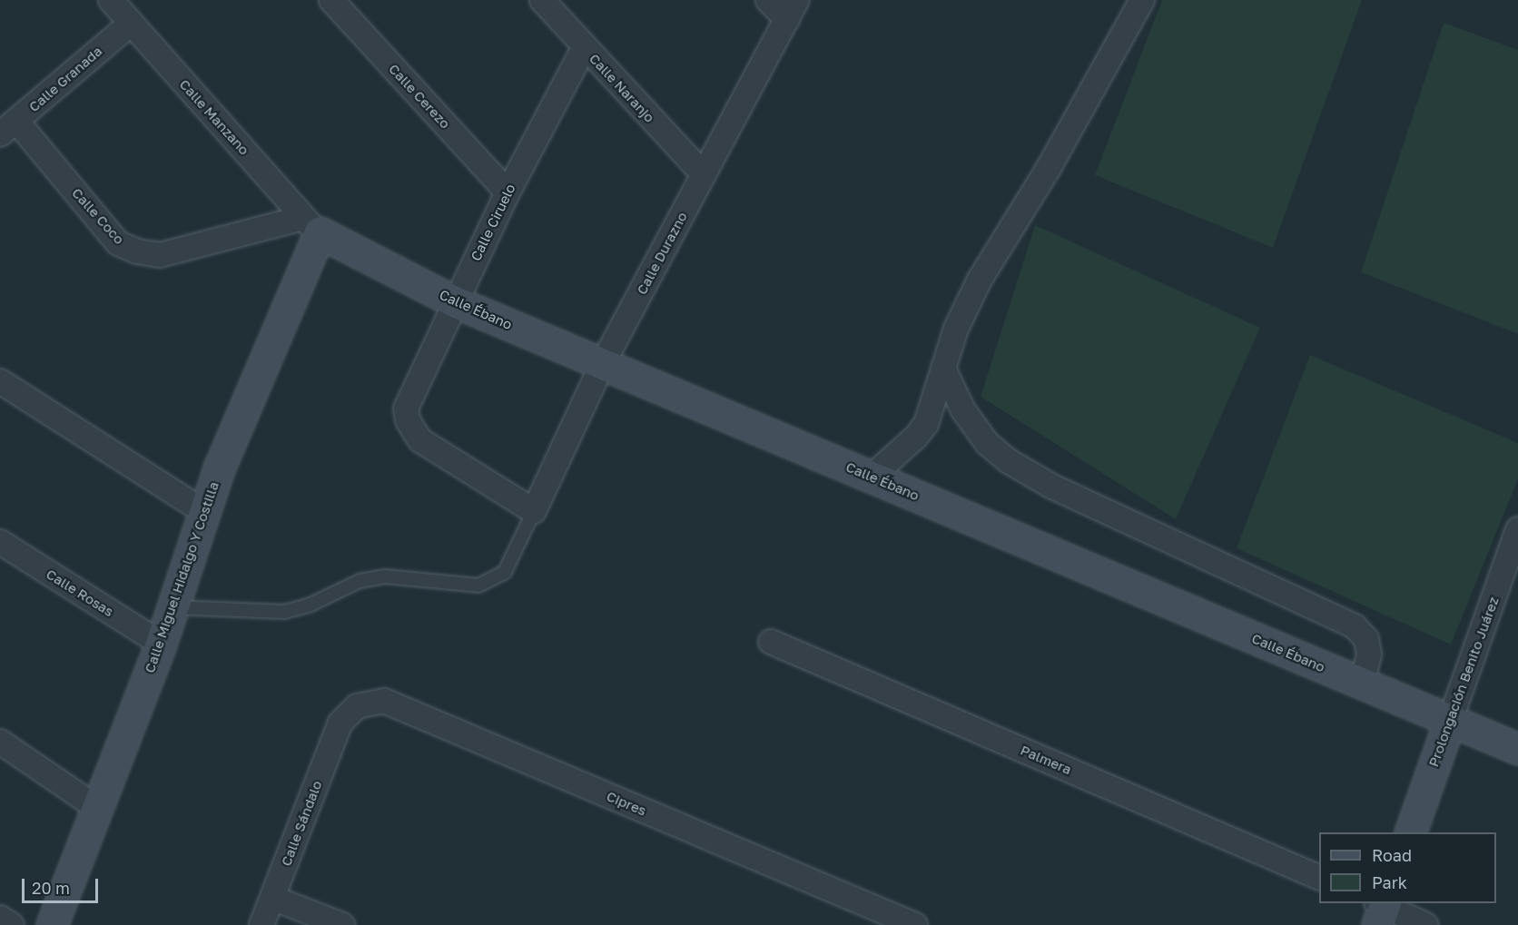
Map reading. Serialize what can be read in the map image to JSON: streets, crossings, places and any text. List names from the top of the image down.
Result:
{
  "streets": {
    "street": [
      "Calle Granada",
      "Calle Naranjo",
      "Calle Cerezo",
      "Calle Manzano",
      "Calle Coco",
      "Calle Ciruelo",
      "Calle Durazno",
      "Calle Ébano",
      "Calle Miguel Hidalgo Y Costilla",
      "Calle Rosas",
      "Prolongación Benito Juárez",
      "Palmera",
      "Cipres",
      "Calle Sándalo"
    ]
  },
  "crossings": [
    ["Calle Granada", "Calle Manzano"],
    ["Calle Granada", "Calle Coco"],
    ["Calle Naranjo", "Calle Ciruelo"],
    ["Calle Naranjo", "Calle Durazno"],
    ["Calle Cerezo", "Calle Ciruelo"],
    ["Calle Manzano", "Calle Coco"],
    ["Calle Manzano", "Calle Ébano"],
    ["Calle Manzano", "Calle Miguel Hidalgo Y Costilla"],
    ["Calle Coco", "Calle Ébano"],
    ["Calle Coco", "Calle Miguel Hidalgo Y Costilla"],
    ["Calle Ciruelo", "Calle Durazno"],
    ["Calle Ciruelo", "Calle Ébano"],
    ["Calle Durazno", "Calle Ébano"],
    ["Calle Ébano", "Calle Miguel Hidalgo Y Costilla"],
    ["Calle Ébano", "Prolongación Benito Juárez"],
    ["Calle Miguel Hidalgo Y Costilla", "Calle Rosas"],
    ["Cipres", "Calle Sándalo"]
  ],
  "legend": ["Road", "Park"],
  "scale_bar": "20 m"
}
